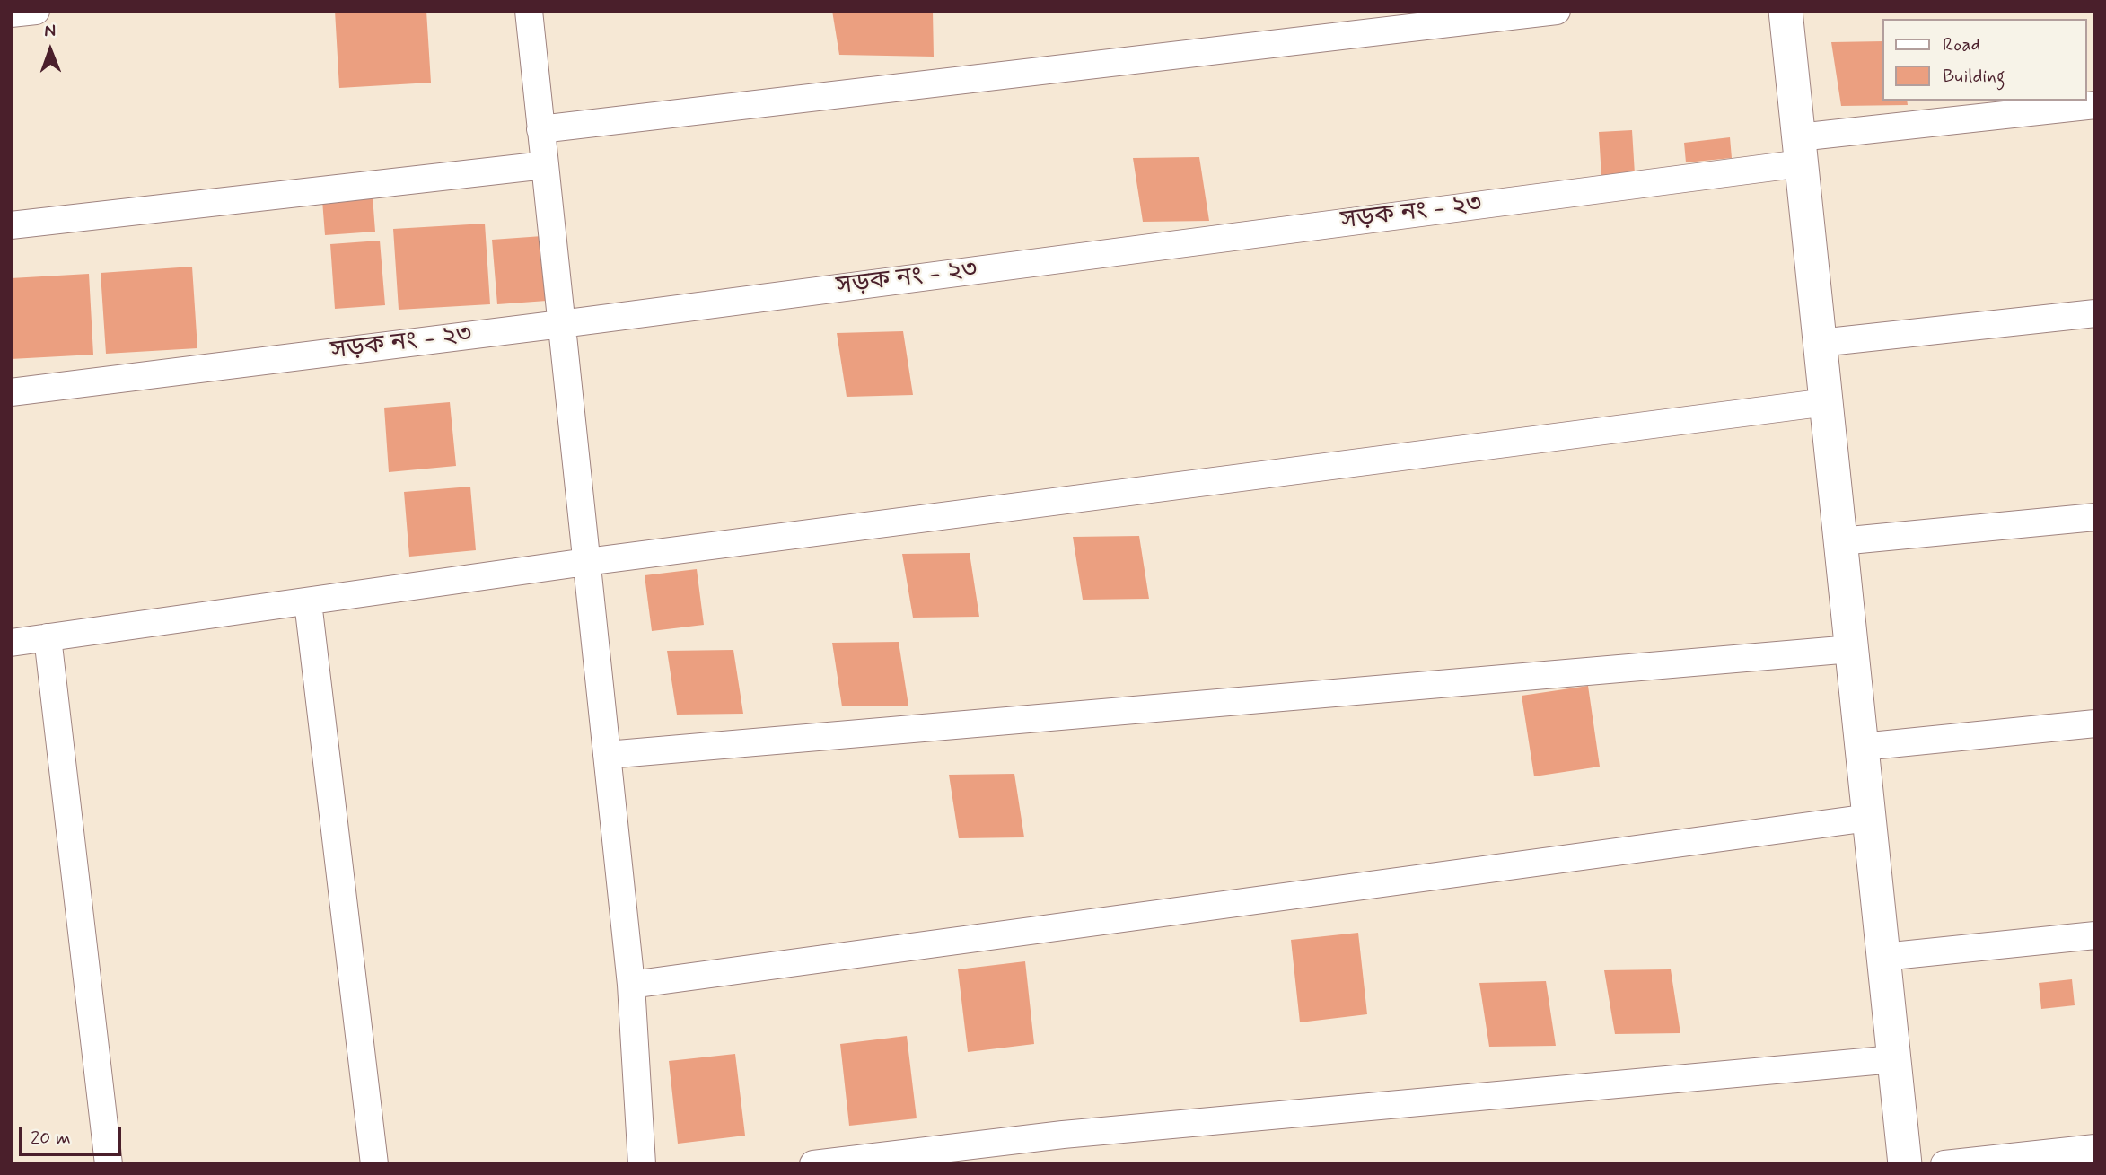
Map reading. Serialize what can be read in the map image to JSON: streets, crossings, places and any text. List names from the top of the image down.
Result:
{
  "streets": {
    "street": ["সড়ক নং - ২৩"]
  },
  "legend": ["Road", "Building"],
  "scale_bar": "20 m",
  "north": "top"
}
